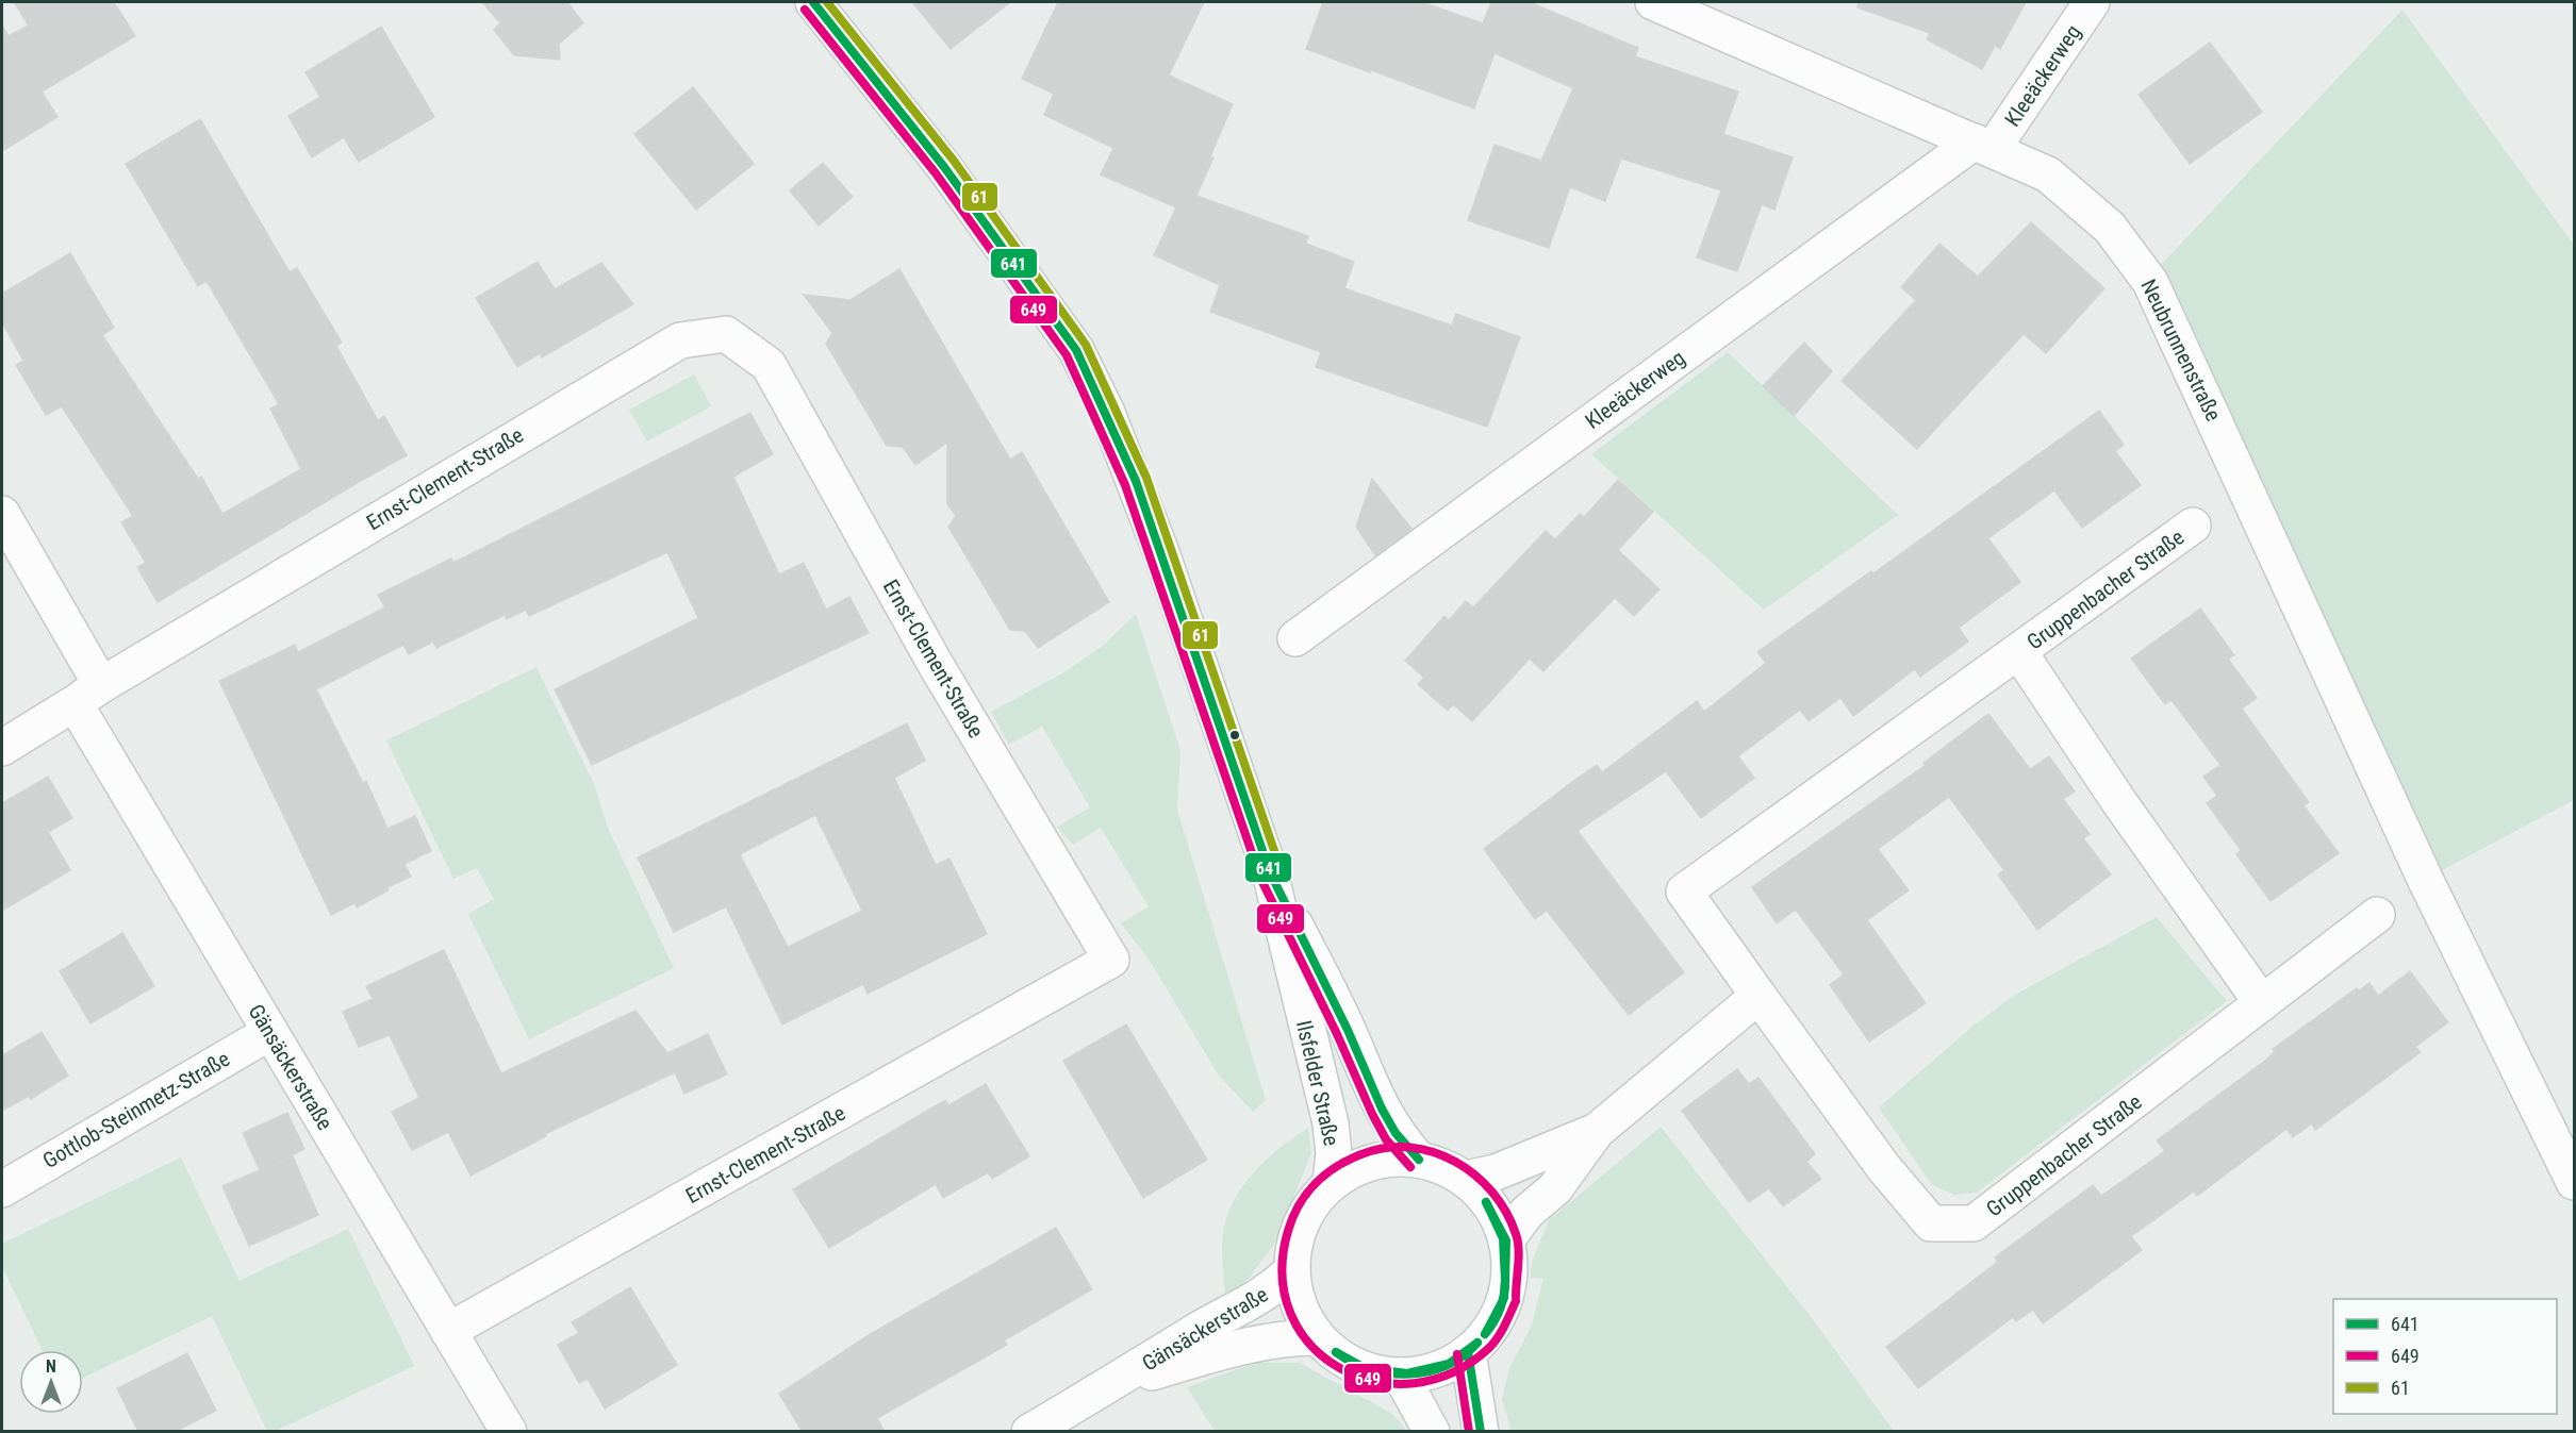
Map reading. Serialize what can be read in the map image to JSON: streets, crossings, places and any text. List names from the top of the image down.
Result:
{
  "streets": {
    "street": [
      "Kleeäckerweg",
      "Neubrunnenstraße",
      "Ernst-Clement-Straße",
      "Gruppenbacher Straße",
      "Gänsäckerstraße",
      "Ilsfelder Straße",
      "Gottlob-Steinmetz-Straße"
    ]
  },
  "crossings": [
    ["Kleeäckerweg", "Neubrunnenstraße"],
    ["Ernst-Clement-Straße", "Gänsäckerstraße"],
    ["Gänsäckerstraße", "Ilsfelder Straße"],
    ["Gänsäckerstraße", "Gottlob-Steinmetz-Straße"]
  ],
  "lines": ["transit line 641", "transit line 61", "transit line 649"],
  "legend": ["641", "649", "61"],
  "north": "top"
}
